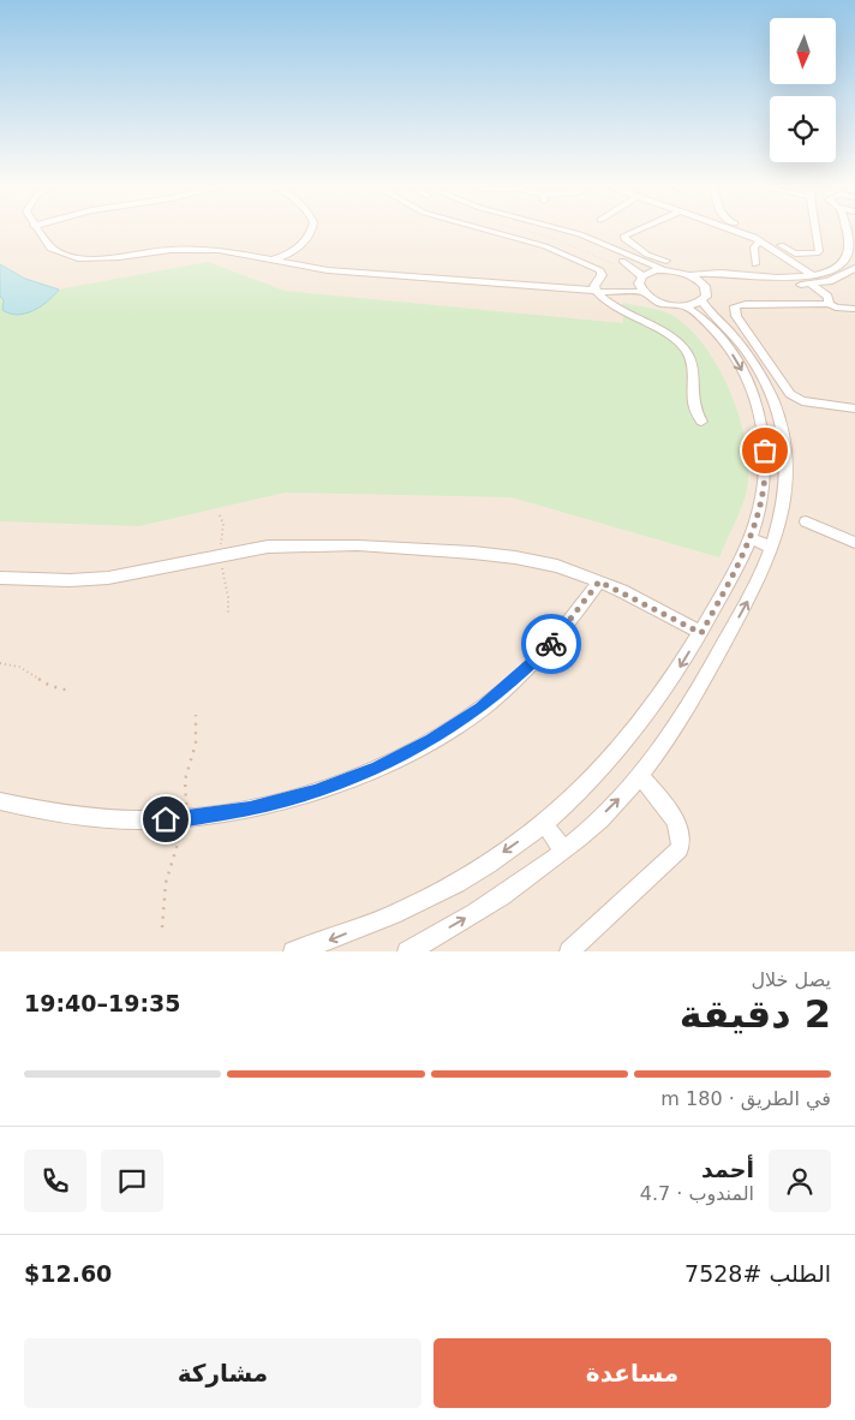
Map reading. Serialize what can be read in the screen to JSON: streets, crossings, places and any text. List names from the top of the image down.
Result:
{
  "north": "bottom",
  "page": {
    "heading": ["2 دقيقة", "يصل خلال", "19:35–19:40"],
    "panel": [
      "أحمد",
      "المندوب · 4.7",
      "الطلب #7528",
      "$12.60"
    ],
    "bar": "في الطريق · 180 m",
    "buttons": ["مساعدة", "مشاركة"]
  }
}
